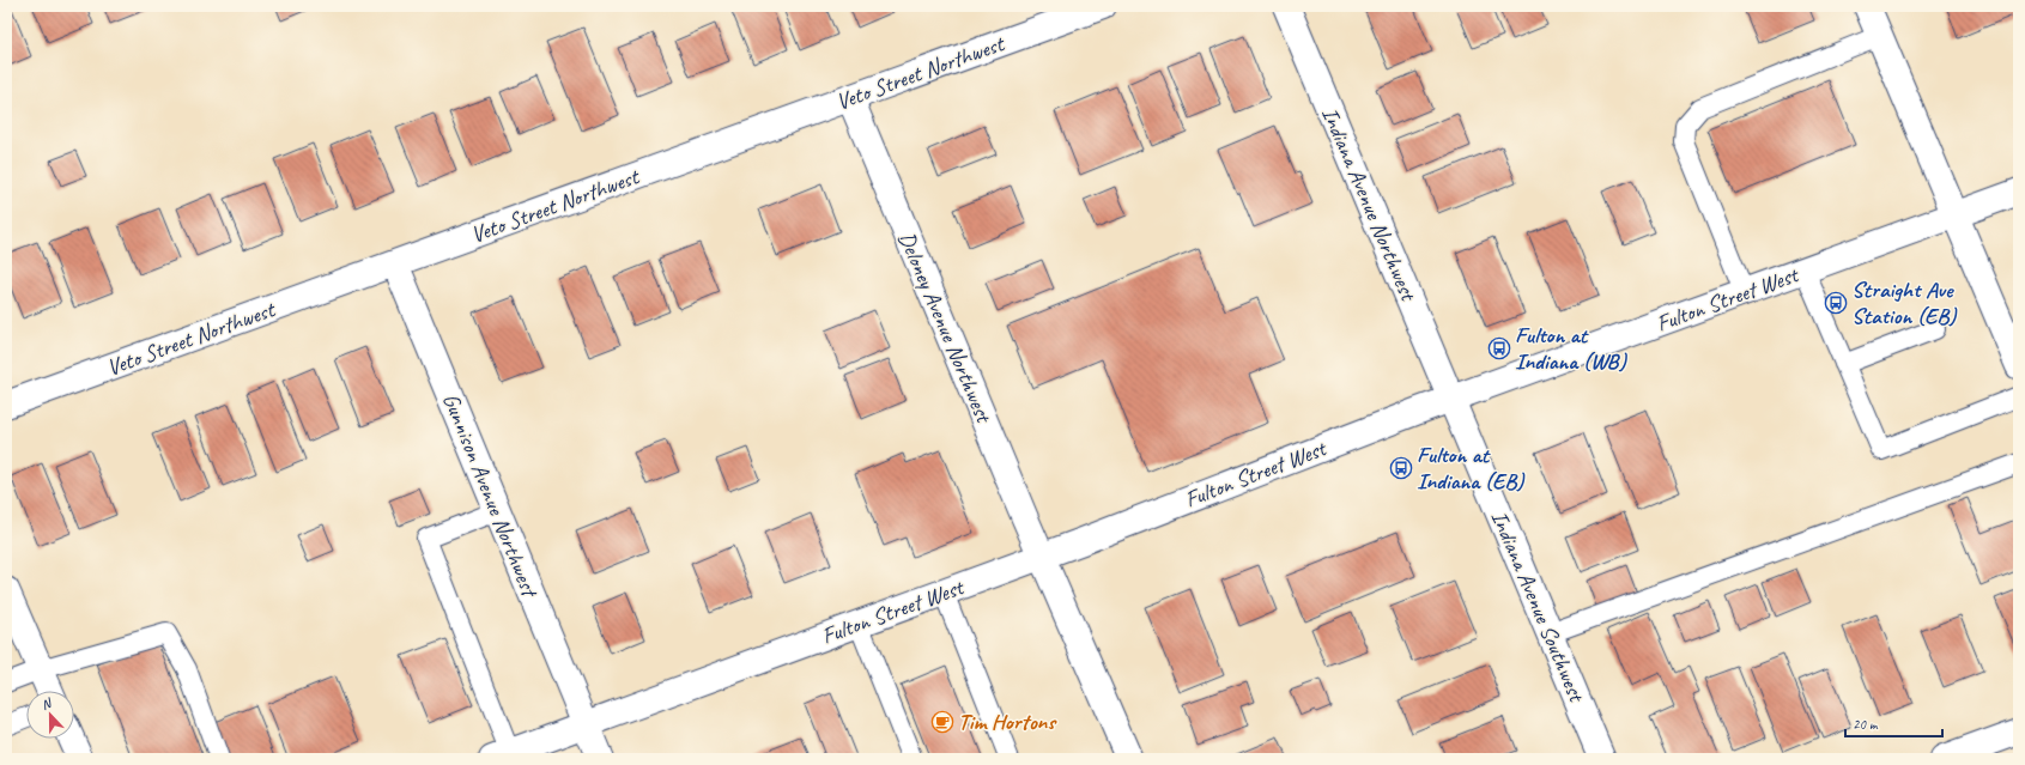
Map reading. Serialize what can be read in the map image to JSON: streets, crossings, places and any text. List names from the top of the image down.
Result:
{
  "streets": {
    "street": [
      "Veto Street Northwest",
      "Indiana Avenue Northwest",
      "Fulton Street West",
      "Deloney Avenue Northwest",
      "Gunnison Avenue Northwest",
      "Indiana Avenue Southwest"
    ]
  },
  "crossings": [
    ["Veto Street Northwest", "Deloney Avenue Northwest"],
    ["Veto Street Northwest", "Gunnison Avenue Northwest"],
    ["Indiana Avenue Northwest", "Fulton Street West"],
    ["Indiana Avenue Northwest", "Indiana Avenue Southwest"],
    ["Fulton Street West", "Deloney Avenue Northwest"],
    ["Fulton Street West", "Gunnison Avenue Northwest"],
    ["Fulton Street West", "Indiana Avenue Southwest"]
  ],
  "places": {
    "bus stop": ["Straight Ave Station (EB)", "Fulton at Indiana (WB)", "Fulton at Indiana (EB)"],
    "cafe": ["Tim Hortons"]
  },
  "scale_bar": "20 m",
  "north": "top"
}
